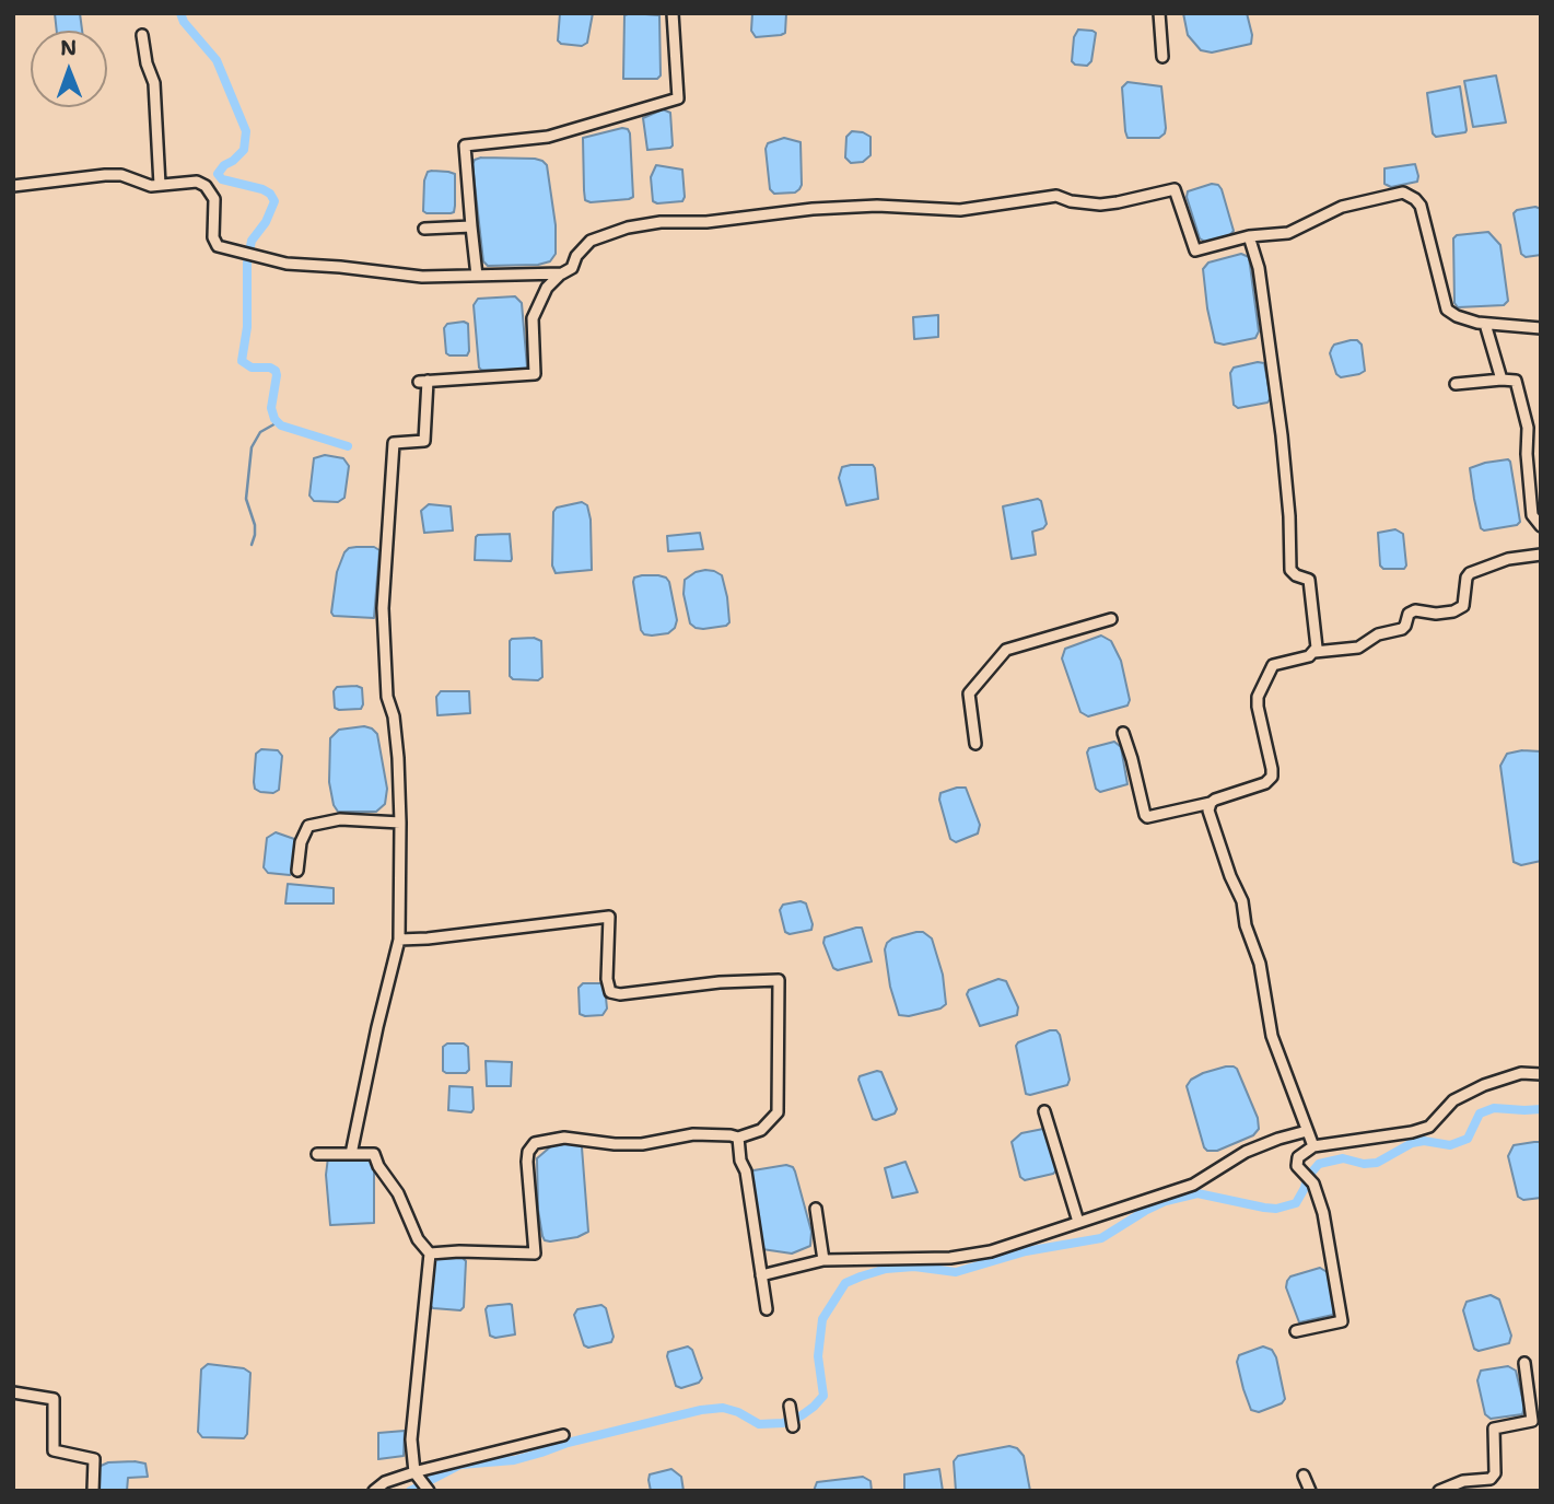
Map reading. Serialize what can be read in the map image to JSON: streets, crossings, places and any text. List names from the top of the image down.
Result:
{
  "north": "top"
}
